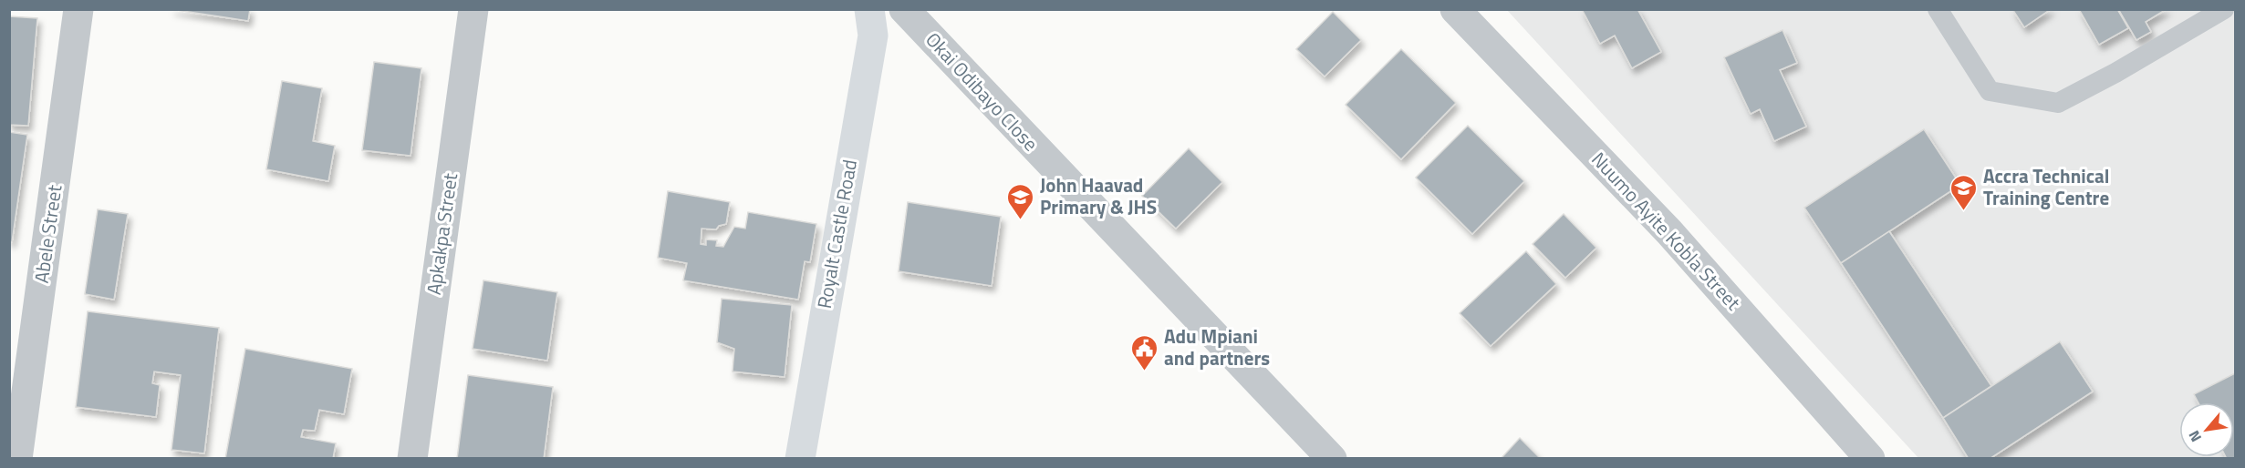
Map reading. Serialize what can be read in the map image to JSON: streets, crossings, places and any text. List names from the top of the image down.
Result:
{
  "streets": {
    "street": [
      "Okai Odibayo Close",
      "Nuumo Ayite Kobla Street",
      "Abele Street",
      "Apkakpa Street",
      "Royalt Castle Road"
    ]
  },
  "places": {
    "school or university": ["Accra Technical Training Centre", "John Haavad Primary & JHS"],
    "public building": ["Adu Mpiani and partners"]
  },
  "north": "bottom left"
}
